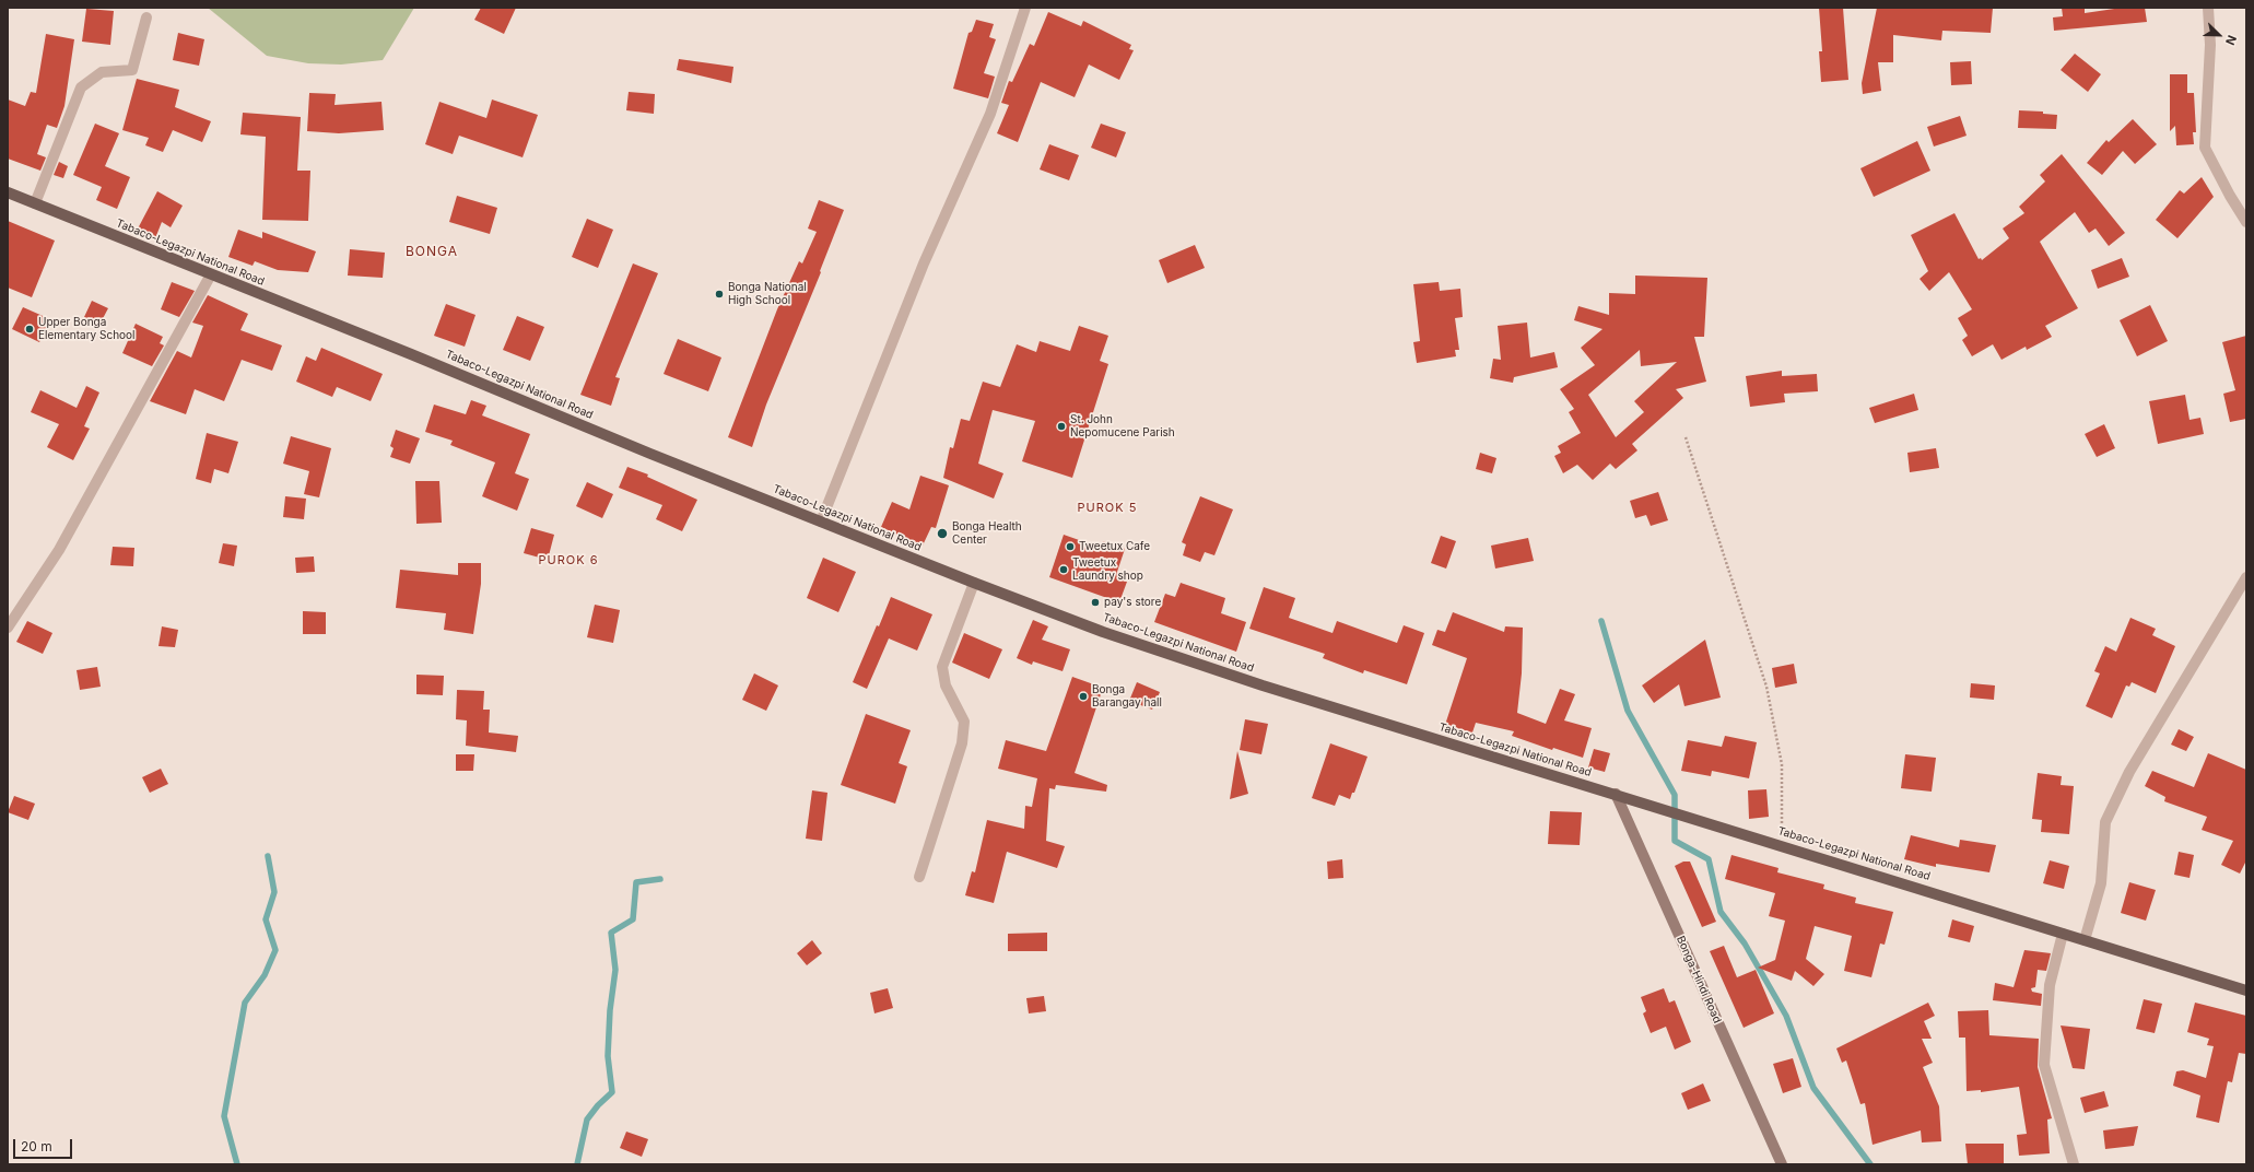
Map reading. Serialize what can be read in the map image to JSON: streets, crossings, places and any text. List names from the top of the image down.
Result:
{
  "streets": {
    "main road": ["Tabaco-Legazpi National Road"],
    "street": ["Bonga-Hindi Road"]
  },
  "crossings": [
    ["Tabaco-Legazpi National Road", "Bonga-Hindi Road"]
  ],
  "districts": ["BONGA", "PUROK 5", "PUROK 6"],
  "places": [
    "Bonga National High School",
    "Upper Bonga Elementary School",
    "St. John Nepomucene Parish",
    "Bonga Health Center",
    "Tweetux Cafe",
    "Tweetux Laundry shop",
    "pay's store",
    "Bonga Barangay hall"
  ],
  "scale_bar": "20 m",
  "north": "bottom right"
}
